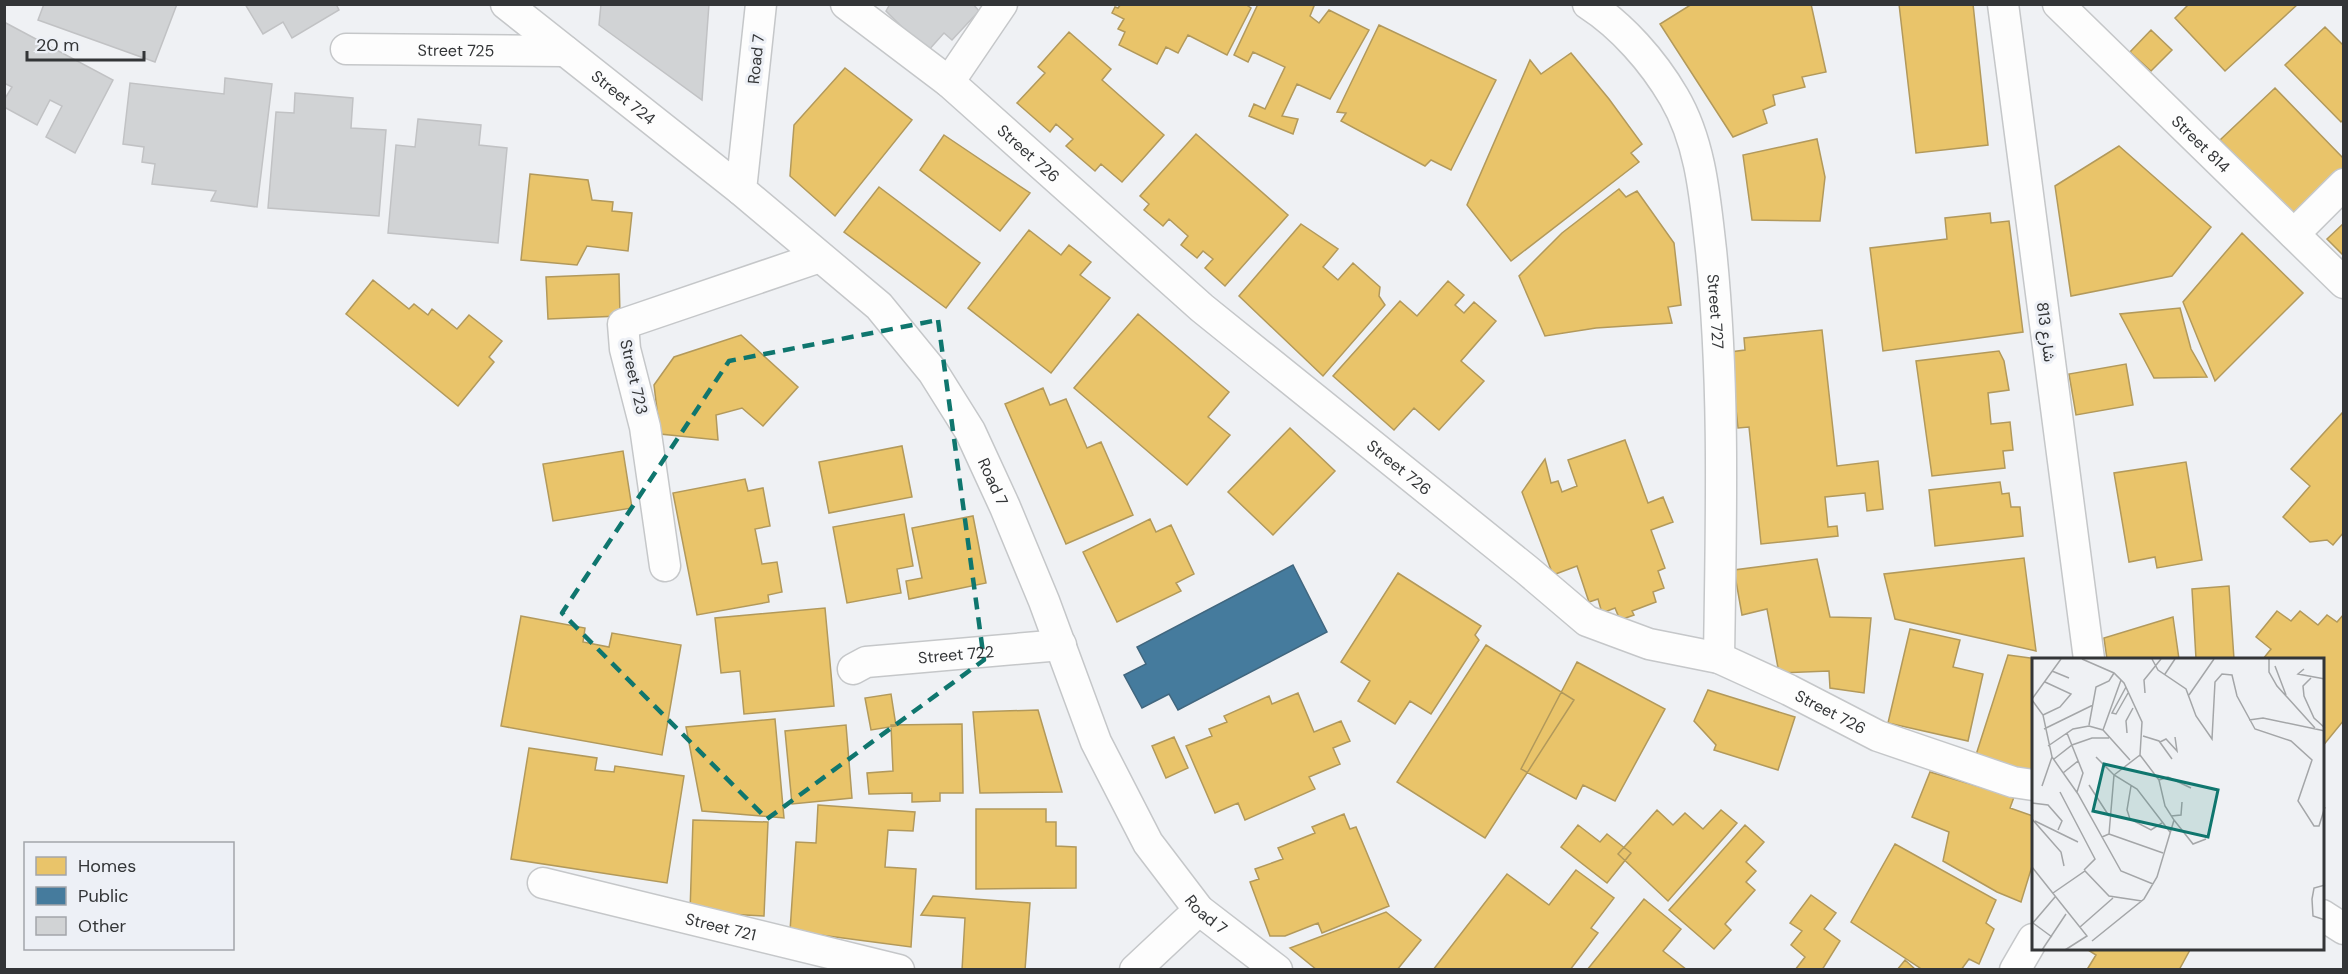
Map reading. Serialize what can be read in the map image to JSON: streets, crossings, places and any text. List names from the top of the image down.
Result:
{
  "streets": {
    "street": [
      "Street 725",
      "Road 7",
      "Street 724",
      "Street 814",
      "Street 726",
      "Street 727",
      "شارع 813",
      "Street 723",
      "Street 722",
      "Street 721"
    ]
  },
  "crossings": [
    ["Street 725", "Street 724"],
    ["Road 7", "Street 724"],
    ["Road 7", "Street 723"],
    ["Road 7", "Street 722"],
    ["Street 726", "Street 727"]
  ],
  "legend": ["Homes", "Public", "Other"],
  "scale_bar": "20 m"
}
